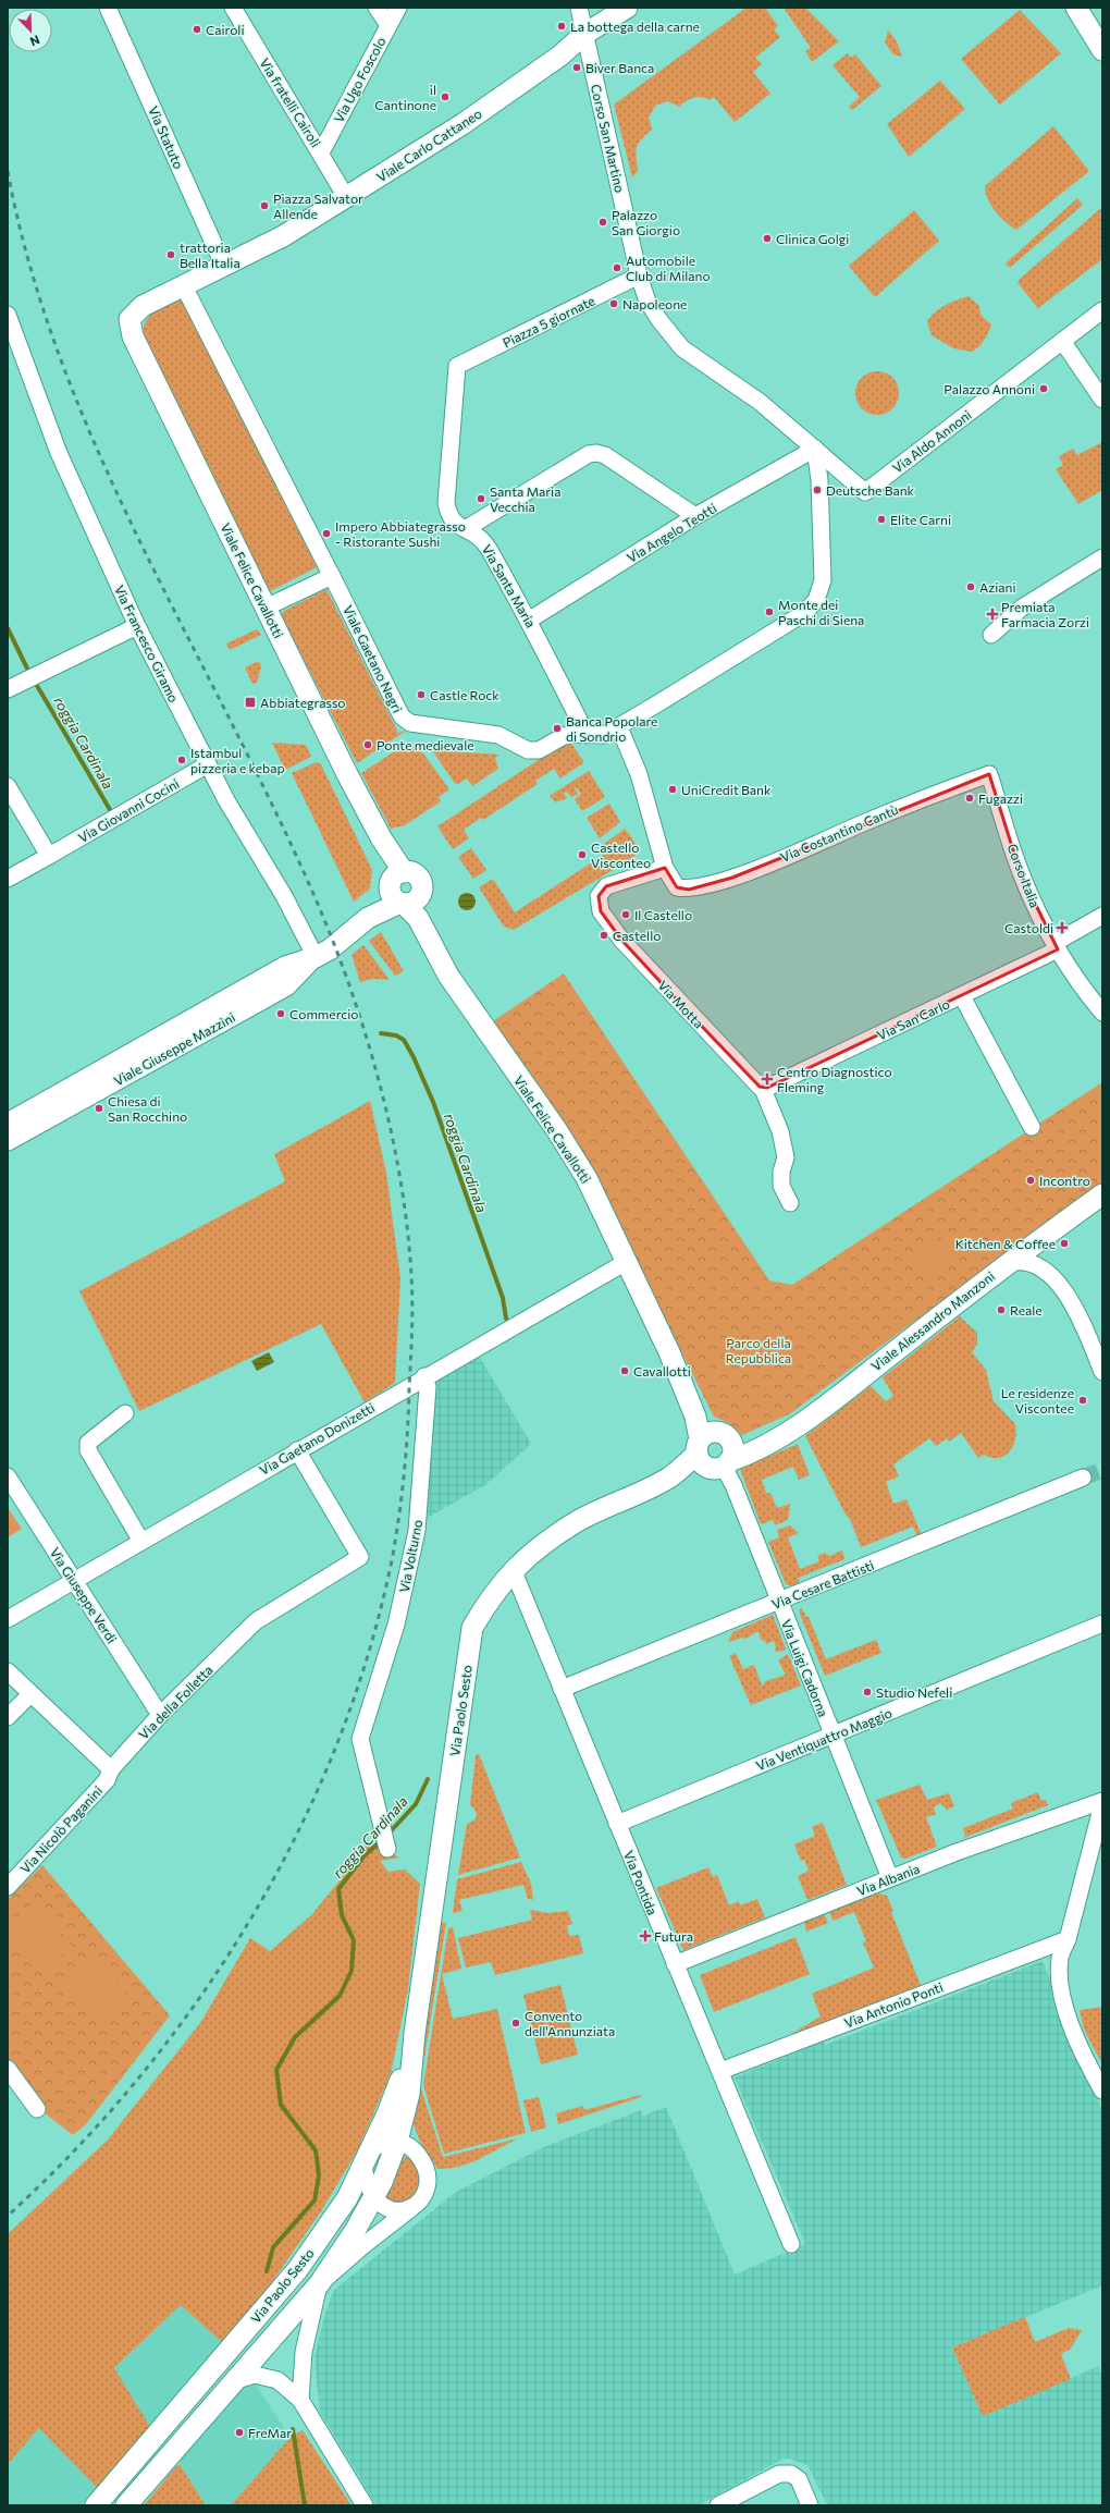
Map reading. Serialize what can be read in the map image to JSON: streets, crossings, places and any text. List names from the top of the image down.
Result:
{
  "streets": {
    "street": [
      "Via Ugo Foscolo",
      "Via fratelli Cairoli",
      "Via Statuto",
      "Corso San Martino",
      "Viale Carlo Cattaneo",
      "Piazza 5 giornate",
      "Via Aldo Annoni",
      "Via Angelo Teotti",
      "Viale Felice Cavallotti",
      "Via Santa Maria",
      "Via Francesco Giramo",
      "Viale Gaetano Negri",
      "Via Giovanni Cocini",
      "Via Costantino Cantù",
      "Corso Italia",
      "Via Motta",
      "Via San Carlo",
      "Viale Giuseppe Mazzini",
      "Viale Alessandro Manzoni",
      "Via Gaetano Donizetti",
      "Via Volturno",
      "Via Cesare Battisti",
      "Via Giuseppe Verdi",
      "Via Luigi Cadorna",
      "Via della Folletta",
      "Via Paolo Sesto",
      "Via Ventiquattro Maggio",
      "Via Nicolò Paganini",
      "Via Albania",
      "Via Pontida",
      "Via Antonio Ponti"
    ]
  },
  "crossings": [
    ["Via Ugo Foscolo", "Via fratelli Cairoli"],
    ["Via fratelli Cairoli", "Viale Carlo Cattaneo"],
    ["Via Statuto", "Viale Carlo Cattaneo"],
    ["Corso San Martino", "Viale Carlo Cattaneo"],
    ["Corso San Martino", "Piazza 5 giornate"],
    ["Corso San Martino", "Via Aldo Annoni"],
    ["Corso San Martino", "Via Angelo Teotti"],
    ["Corso San Martino", "Viale Gaetano Negri"],
    ["Viale Carlo Cattaneo", "Viale Felice Cavallotti"],
    ["Viale Carlo Cattaneo", "Viale Gaetano Negri"],
    ["Piazza 5 giornate", "Via Santa Maria"],
    ["Via Angelo Teotti", "Via Santa Maria"],
    ["Via Angelo Teotti", "Viale Gaetano Negri"],
    ["Viale Felice Cavallotti", "Viale Giuseppe Mazzini"],
    ["Viale Felice Cavallotti", "Viale Alessandro Manzoni"],
    ["Viale Felice Cavallotti", "Via Gaetano Donizetti"],
    ["Viale Felice Cavallotti", "Via Luigi Cadorna"],
    ["Viale Felice Cavallotti", "Via Paolo Sesto"],
    ["Via Santa Maria", "Viale Gaetano Negri"],
    ["Via Francesco Giramo", "Via Giovanni Cocini"],
    ["Via Francesco Giramo", "Viale Giuseppe Mazzini"],
    ["Via Costantino Cantù", "Corso Italia"],
    ["Via Costantino Cantù", "Via Motta"],
    ["Corso Italia", "Via San Carlo"],
    ["Via Motta", "Via San Carlo"],
    ["Viale Alessandro Manzoni", "Via Luigi Cadorna"],
    ["Viale Alessandro Manzoni", "Via Paolo Sesto"],
    ["Via Gaetano Donizetti", "Via Volturno"],
    ["Via Gaetano Donizetti", "Via Giuseppe Verdi"],
    ["Via Gaetano Donizetti", "Via della Folletta"],
    ["Via Cesare Battisti", "Via Luigi Cadorna"],
    ["Via Cesare Battisti", "Via Pontida"],
    ["Via Giuseppe Verdi", "Via della Folletta"],
    ["Via Luigi Cadorna", "Via Paolo Sesto"],
    ["Via Luigi Cadorna", "Via Ventiquattro Maggio"],
    ["Via Luigi Cadorna", "Via Albania"],
    ["Via della Folletta", "Via Nicolò Paganini"],
    ["Via Paolo Sesto", "Via Pontida"],
    ["Via Ventiquattro Maggio", "Via Pontida"],
    ["Via Albania", "Via Pontida"],
    ["Via Pontida", "Via Antonio Ponti"]
  ],
  "water": ["roggia Cardinala"],
  "parks": ["Parco della Repubblica"],
  "places": {
    "other": [
      "La bottega della carne",
      "Cairoli",
      "Biver Banca",
      "il Cantinone",
      "Piazza Salvator Allende",
      "Palazzo San Giorgio",
      "Clinica Golgi",
      "trattoria Bella Italia",
      "Automobile Club di Milano",
      "Napoleone",
      "Palazzo Annoni",
      "Deutsche Bank",
      "Santa Maria Vecchia",
      "Elite Carni",
      "Impero Abbiategrasso - Ristorante Sushi",
      "Aziani",
      "Monte dei Paschi di Siena",
      "Castle Rock",
      "Banca Popolare di Sondrio",
      "Ponte medievale",
      "Istambul pizzeria e kebap",
      "UniCredit Bank",
      "Fugazzi",
      "Castello Visconteo",
      "Il Castello",
      "Castello",
      "Commercio",
      "Chiesa di San Rocchino",
      "Incontro",
      "Kitchen & Coffee",
      "Reale",
      "Cavallotti",
      "Le residenze Viscontee",
      "Studio Nefeli",
      "Convento dell'Annunziata",
      "FreMar"
    ],
    "health": [
      "Premiata Farmacia Zorzi",
      "Castoldi",
      "Centro Diagnostico Fleming",
      "Futura"
    ],
    "transit": ["Abbiategrasso"]
  },
  "north": "bottom right"
}
